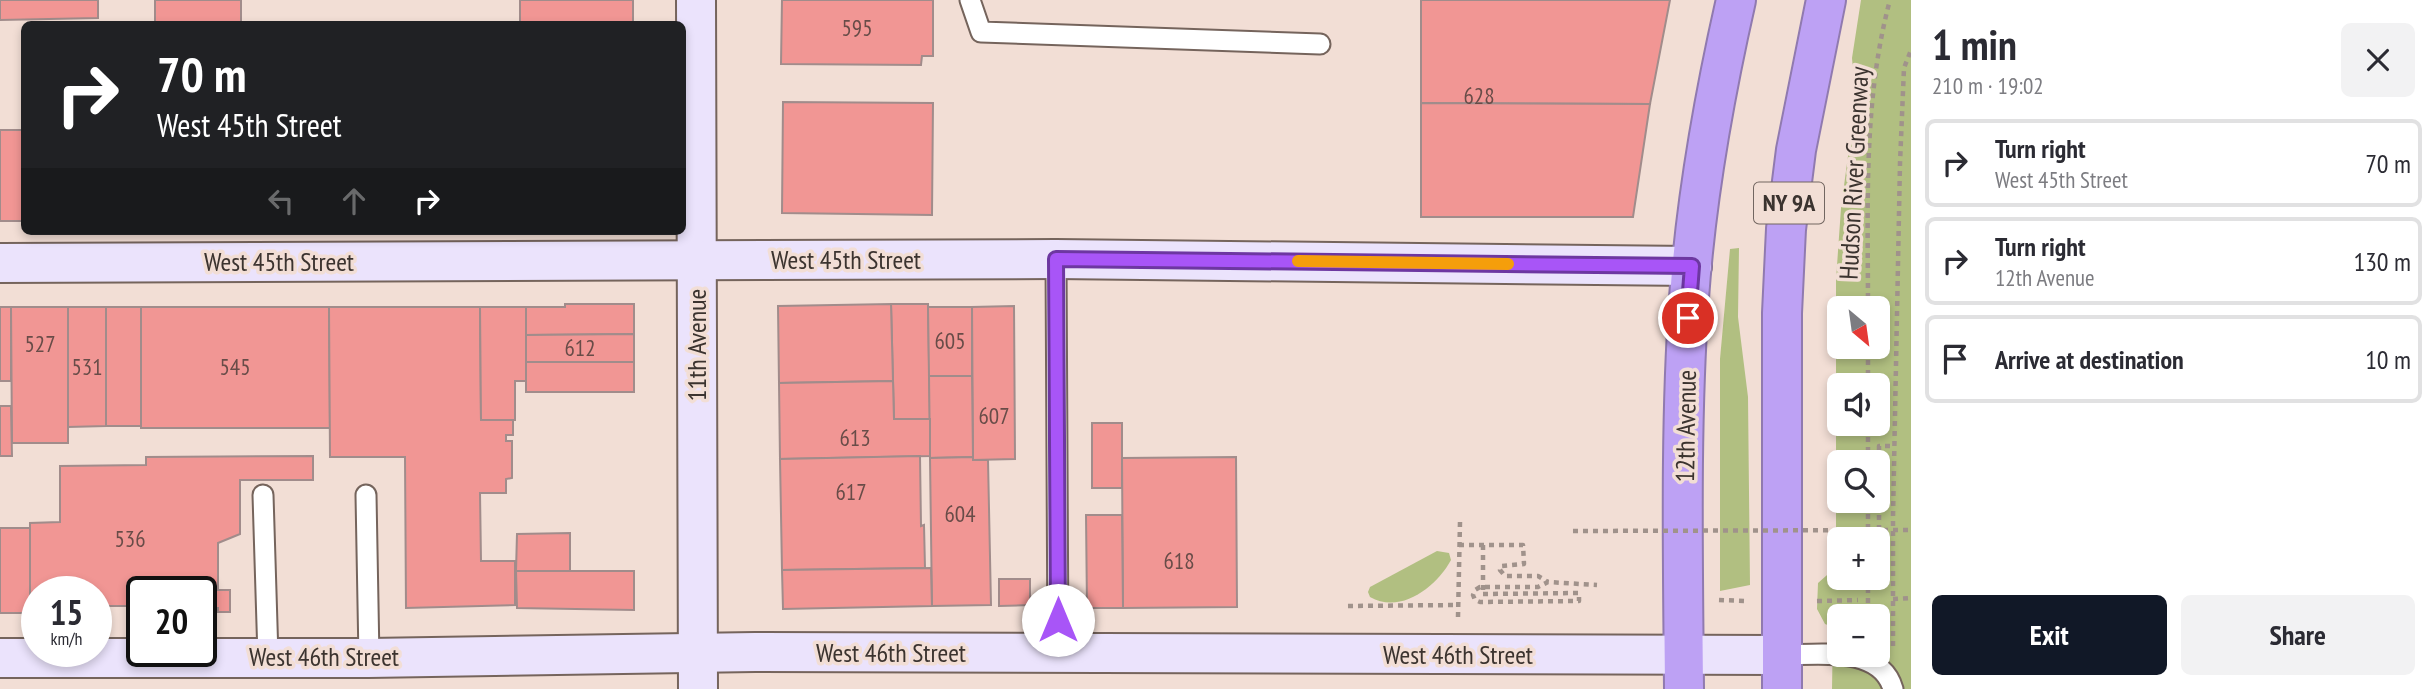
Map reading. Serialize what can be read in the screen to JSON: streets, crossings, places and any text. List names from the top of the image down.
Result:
{
  "streets": {
    "highway": ["NY 9A", "12th Avenue"],
    "main road": ["West 45th Street", "11th Avenue", "West 46th Street"],
    "path": ["Hudson River Greenway"]
  },
  "crossings": [
    ["NY 9A", "West 46th Street"],
    ["West 45th Street", "11th Avenue"],
    ["West 45th Street", "12th Avenue"],
    ["11th Avenue", "West 46th Street"],
    ["12th Avenue", "West 46th Street"]
  ],
  "house_numbers": [
    "595",
    "628",
    "605",
    "527",
    "612",
    "531",
    "545",
    "607",
    "613",
    "617",
    "604",
    "536",
    "618"
  ],
  "north": "bottom right",
  "page": {
    "heading": ["1 min", "210 m · 19:02"],
    "turn": ["70 m", "West 45th Street"],
    "list": [
      {
        "name": "Turn right",
        "note": "West 45th Street",
        "value": "70 m"
      },
      {
        "name": "Turn right",
        "note": "12th Avenue",
        "value": "130 m"
      },
      {
        "name": "Arrive at destination",
        "value": "10 m"
      }
    ],
    "map_buttons": ["+", "−"],
    "speed": "15 km/h",
    "limit": "20",
    "buttons": ["Exit", "Share"]
  }
}
